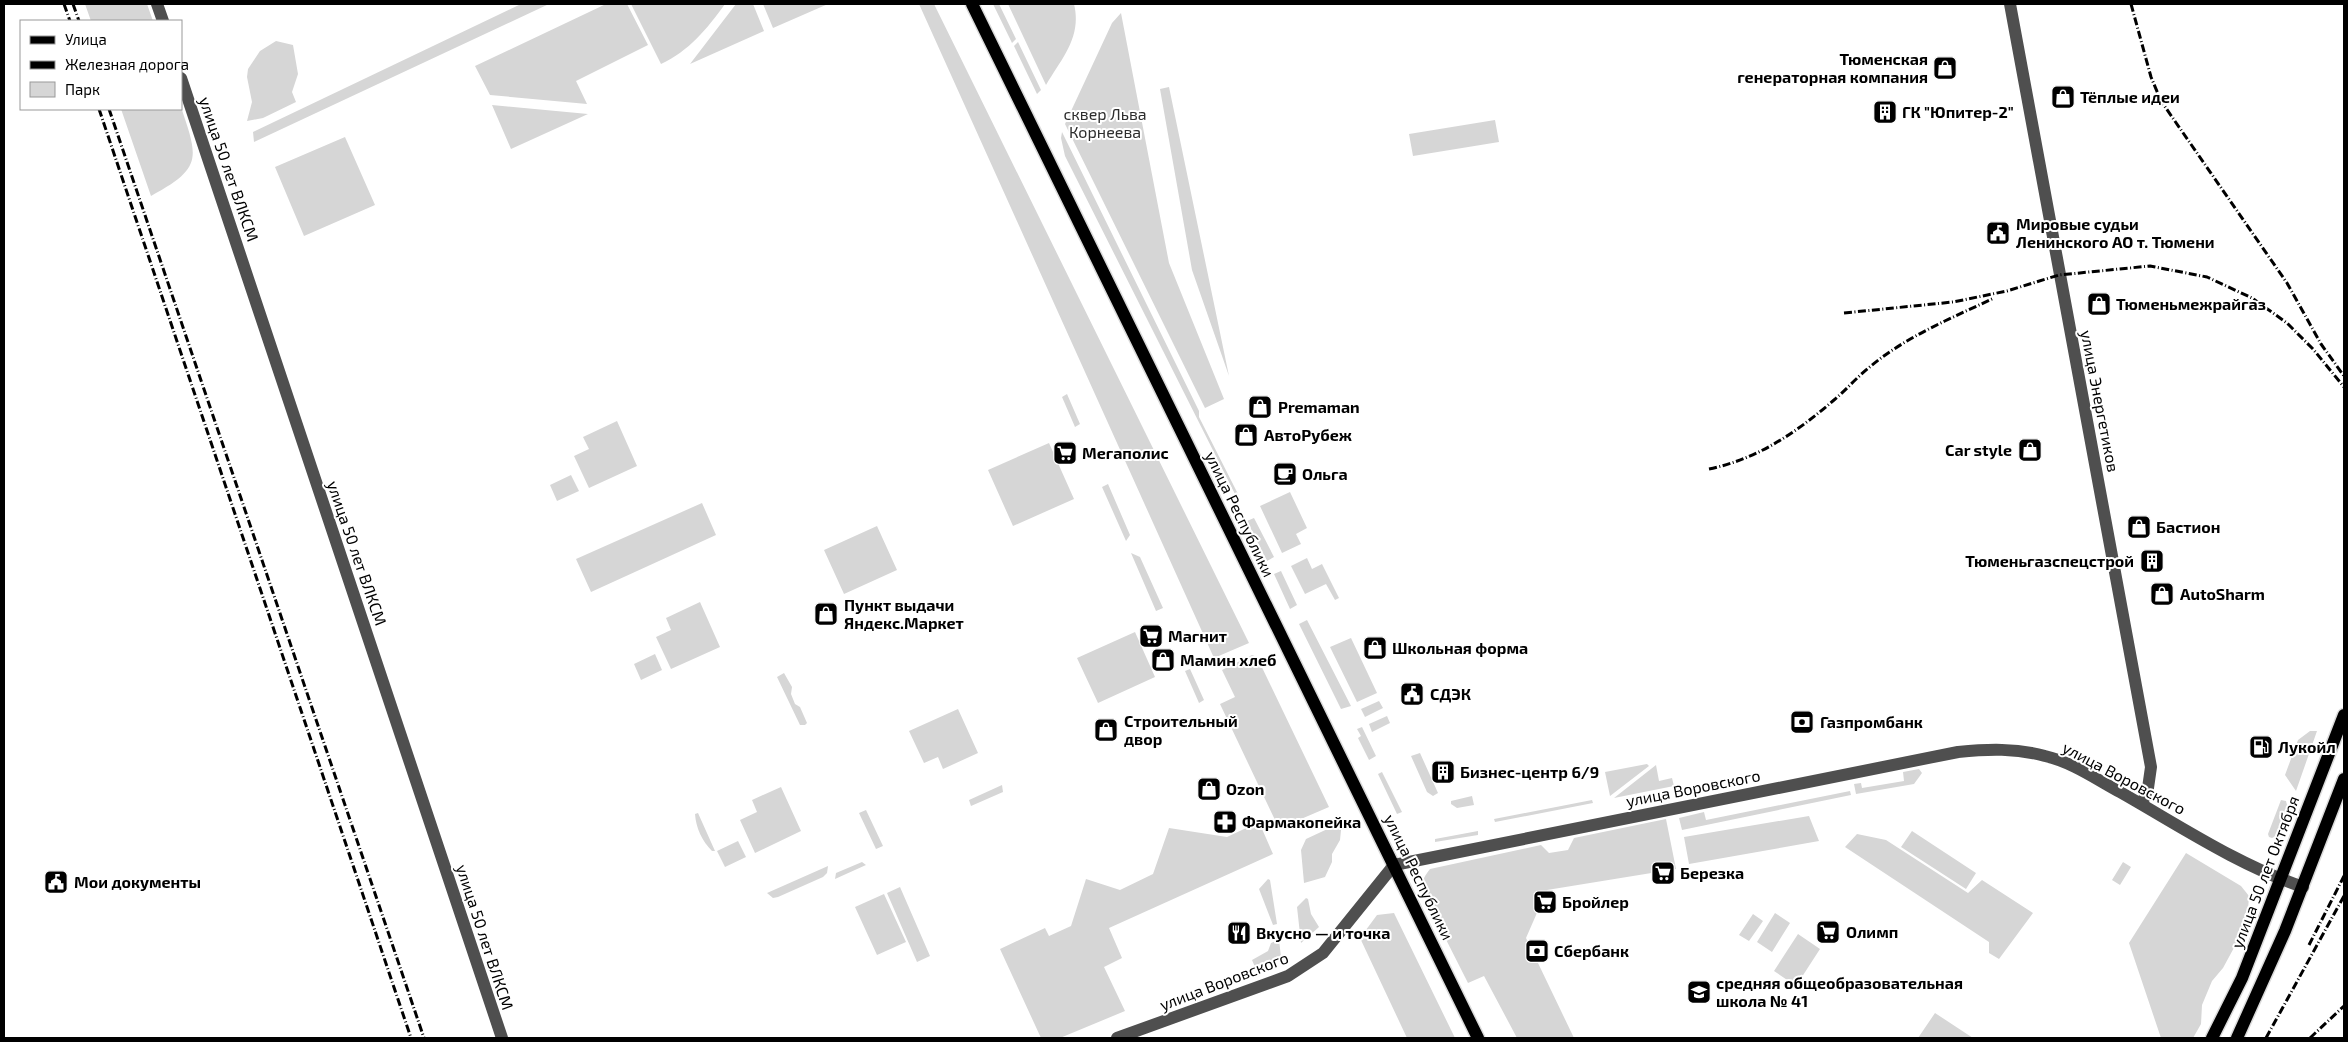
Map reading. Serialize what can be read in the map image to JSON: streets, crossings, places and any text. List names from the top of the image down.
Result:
{
  "streets": {
    "main road": ["улица Республики", "улица 50 лет Октября"],
    "street": ["улица 50 лет ВЛКСМ", "улица Энергетиков", "улица Воровского"]
  },
  "crossings": [
    ["улица Энергетиков", "улица Воровского"],
    ["улица Республики", "улица Воровского"],
    ["улица Воровского", "улица 50 лет Октября"]
  ],
  "parks": ["сквер Льва Корнеева"],
  "places": {
    "shop": [
      "Тюменская генераторная компания",
      "Тёплые идеи",
      "Тюменьмежрайгаз",
      "Premaman",
      "АвтоРубеж",
      "Car style",
      "Бастион",
      "AutoSharm",
      "Пункт выдачи Яндекс.Маркет",
      "Школьная форма",
      "Мамин хлеб",
      "Строительный двор",
      "Ozon"
    ],
    "building": ["ГК \"Юпитер-2\"", "Тюменьгазспецстрой", "Бизнес-центр 6/9"],
    "public building": ["Мировые судьи Ленинского АО т. Тюмени", "СДЭК", "Мои документы"],
    "supermarket": [
      "Мегаполис",
      "Магнит",
      "Березка",
      "Бройлер",
      "Олимп"
    ],
    "cafe": ["Ольга"],
    "bank": ["Газпромбанк", "Сбербанк"],
    "fuel station": ["Лукойл"],
    "pharmacy": ["Фармакопейка"],
    "restaurant": ["Вкусно — и точка"],
    "school or university": ["средняя общеобразовательная школа № 41"]
  },
  "legend": ["Улица", "Железная дорога", "Парк"]
}
